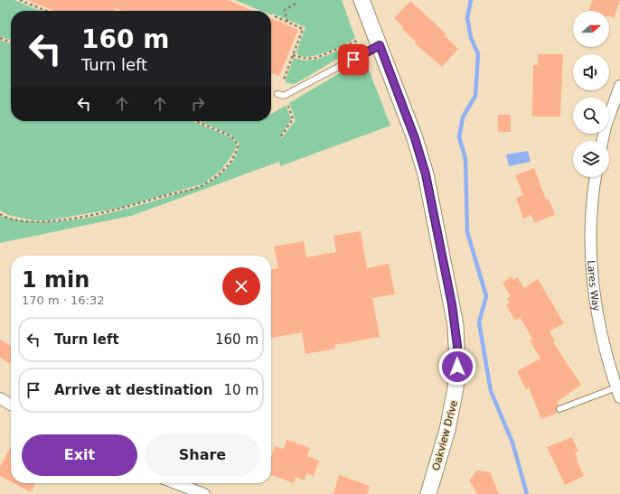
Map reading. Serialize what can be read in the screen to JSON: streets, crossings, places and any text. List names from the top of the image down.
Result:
{
  "streets": {
    "street": ["Lares Way", "Oakview Drive"]
  },
  "north": "right",
  "page": {
    "turn": ["160 m", "Turn left"],
    "heading": ["1 min", "170 m · 16:32"],
    "list": [
      {
        "name": "Turn left",
        "value": "160 m"
      },
      {
        "name": "Arrive at destination",
        "value": "10 m"
      }
    ],
    "buttons": ["Exit", "Share"]
  }
}
